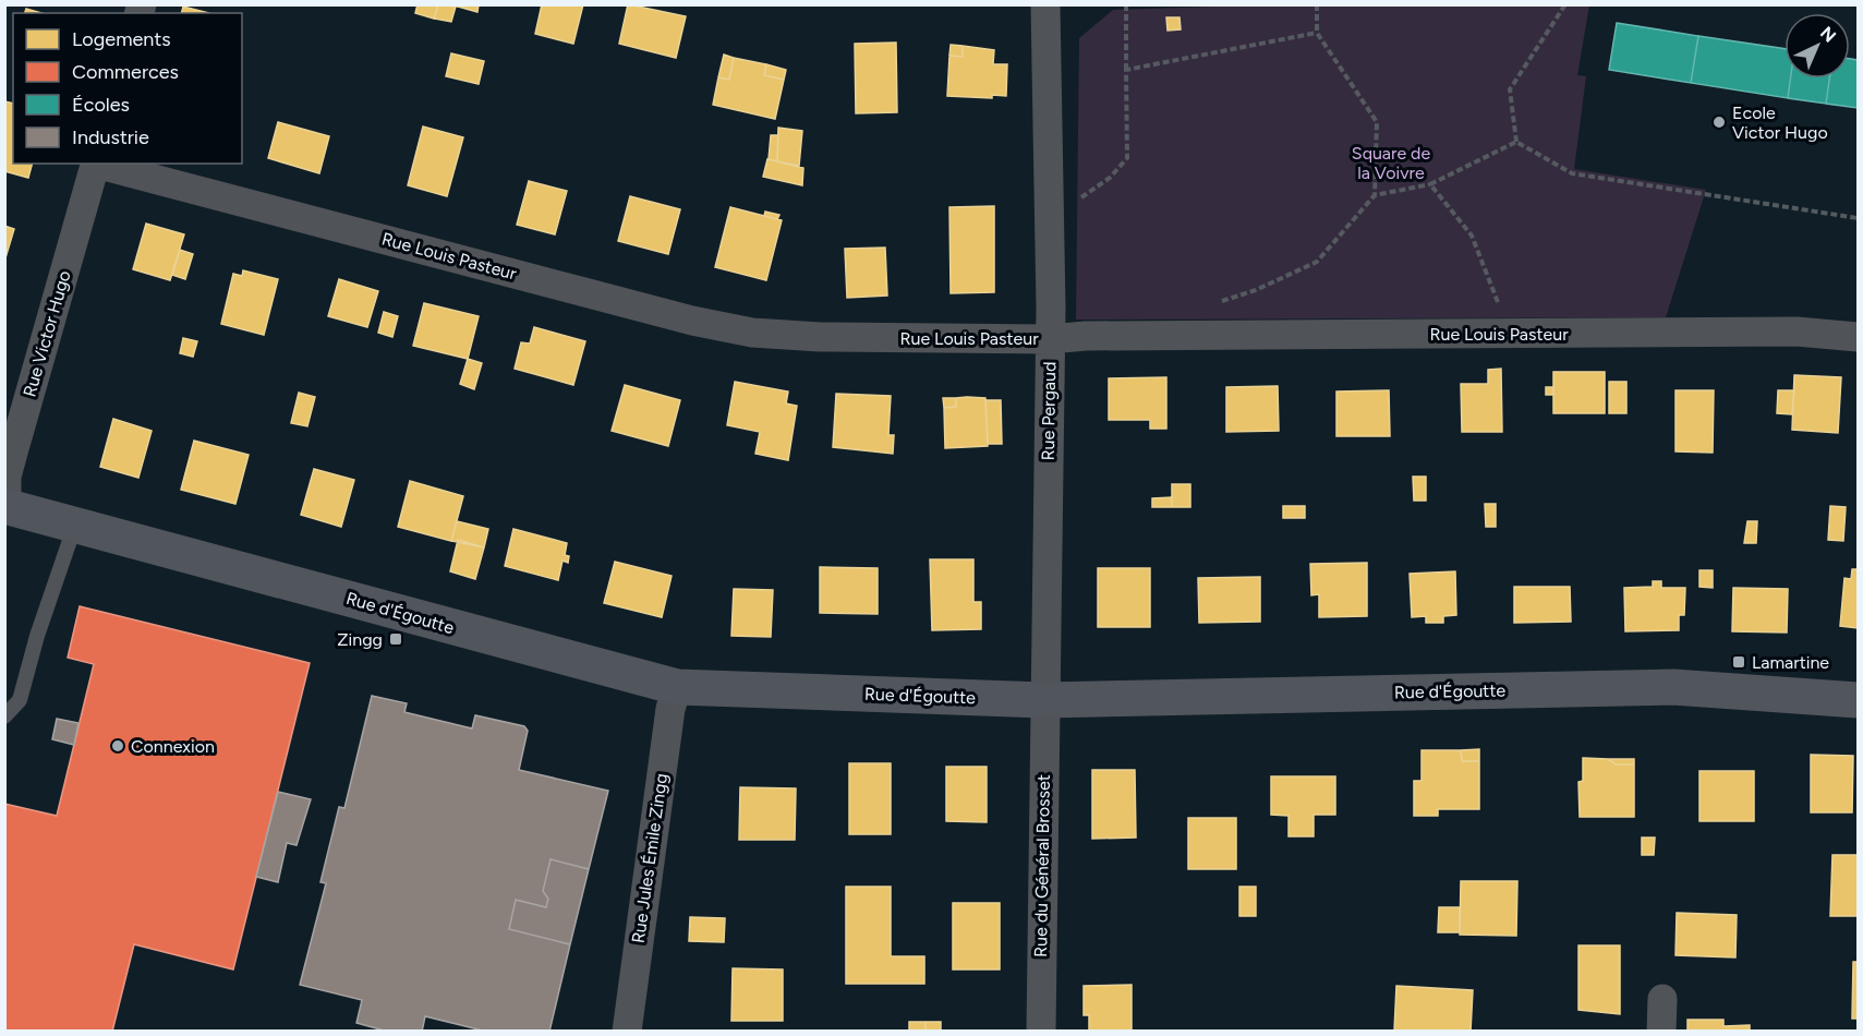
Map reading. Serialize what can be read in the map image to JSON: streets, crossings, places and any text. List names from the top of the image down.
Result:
{
  "streets": {
    "main road": ["Rue d'Égoutte"],
    "street": [
      "Rue Louis Pasteur",
      "Rue Victor Hugo",
      "Rue Pergaud",
      "Rue Jules Émile Zingg",
      "Rue du Général Brosset"
    ]
  },
  "crossings": [
    ["Rue Louis Pasteur", "Rue Pergaud"],
    ["Rue Victor Hugo", "Rue d'Égoutte"],
    ["Rue Pergaud", "Rue d'Égoutte"],
    ["Rue Pergaud", "Rue du Général Brosset"],
    ["Rue d'Égoutte", "Rue Jules Émile Zingg"],
    ["Rue d'Égoutte", "Rue du Général Brosset"]
  ],
  "parks": ["Square de la Voivre"],
  "places": {
    "other": ["Ecole Victor Hugo", "Connexion"],
    "transit": ["Zingg", "Lamartine"]
  },
  "legend": [
    "Logements",
    "Commerces",
    "Écoles",
    "Industrie"
  ],
  "north": "top right"
}
